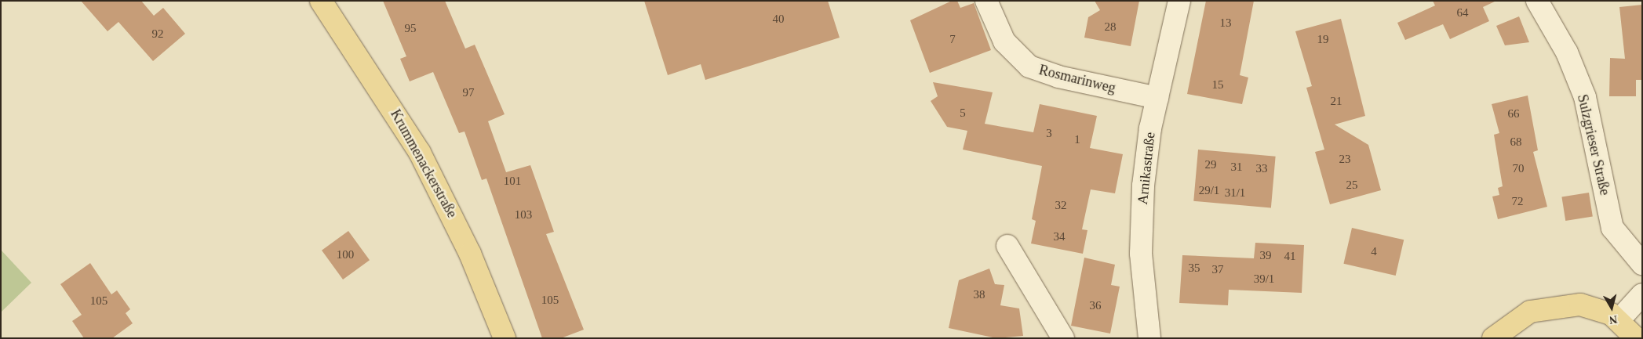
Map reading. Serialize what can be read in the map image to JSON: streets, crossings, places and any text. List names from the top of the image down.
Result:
{
  "streets": {
    "main road": ["Krummenackerstraße"],
    "street": ["Rosmarinweg", "Sulzgrieser Straße", "Arnikastraße"]
  },
  "crossings": [
    ["Rosmarinweg", "Arnikastraße"]
  ],
  "house_numbers": [
    "64",
    "40",
    "13",
    "28",
    "95",
    "92",
    "7",
    "19",
    "15",
    "97",
    "21",
    "5",
    "66",
    "3",
    "1",
    "68",
    "23",
    "29",
    "31",
    "33",
    "70",
    "101",
    "25",
    "29/1",
    "31/1",
    "72",
    "32",
    "103",
    "34",
    "4",
    "100",
    "39",
    "41",
    "35",
    "37",
    "39/1",
    "38",
    "105",
    "105",
    "36"
  ],
  "north": "bottom"
}
